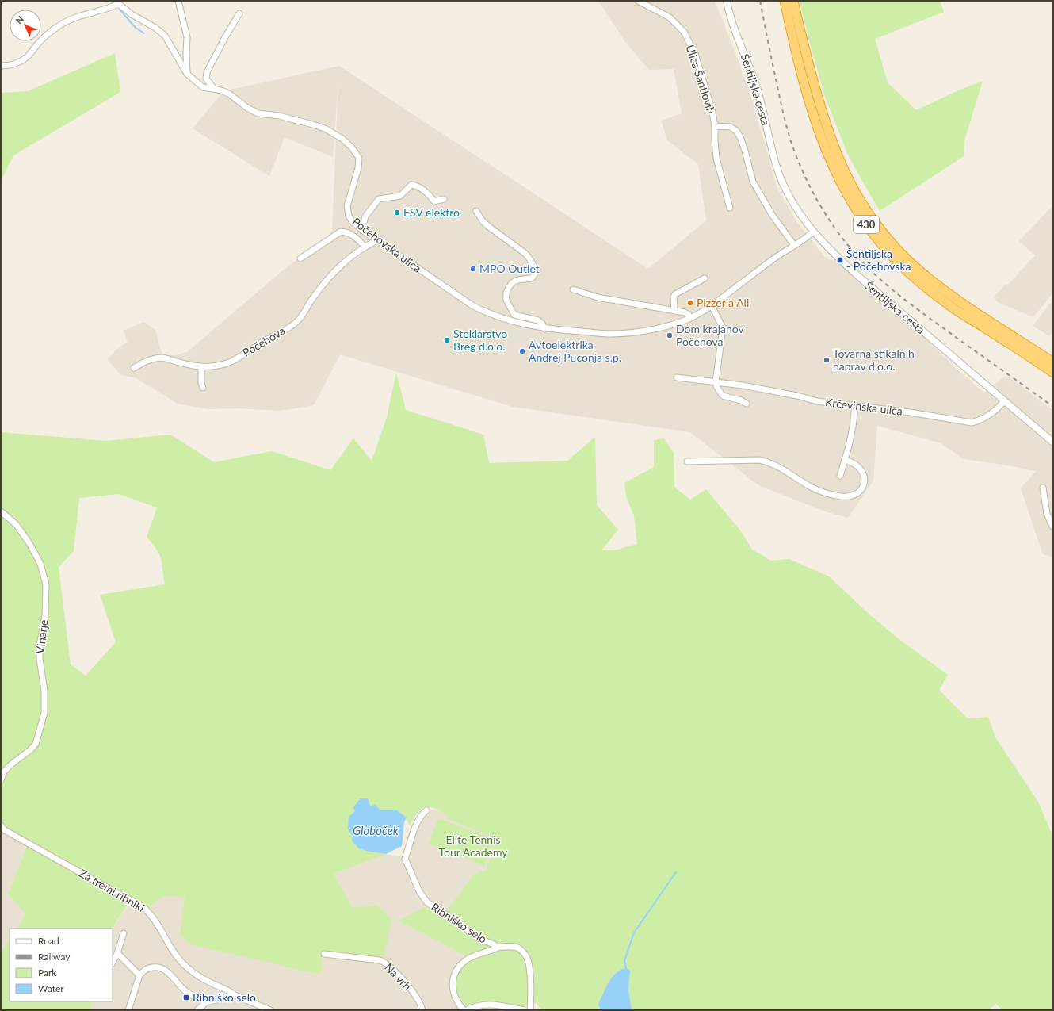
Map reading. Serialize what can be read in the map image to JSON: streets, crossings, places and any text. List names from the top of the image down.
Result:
{
  "streets": {
    "highway": ["430"],
    "street": [
      "Ulica Šantlovih",
      "Šentiljska cesta",
      "Počehovska ulica",
      "Počehova",
      "Krčevinska ulica",
      "Vinarje",
      "Za tremi ribniki",
      "Ribniško selo",
      "Na vrh"
    ]
  },
  "crossings": [
    ["Šentiljska cesta", "Počehovska ulica"],
    ["Šentiljska cesta", "Krčevinska ulica"],
    ["Počehovska ulica", "Počehova"]
  ],
  "water": ["Globoček"],
  "parks": ["Elite Tennis Tour Academy"],
  "places": {
    "other": [
      "ESV elektro",
      "MPO Outlet",
      "Pizzeria Ali",
      "Dom krajanov Počehova",
      "Steklarstvo Breg d.o.o.",
      "Avtoelektrika Andrej Puconja s.p.",
      "Tovarna stikalnih naprav d.o.o."
    ],
    "transit": ["Šentiljska - Počehovska", "Ribniško selo"]
  },
  "legend": [
    "Road",
    "Railway",
    "Park",
    "Water"
  ],
  "north": "top left"
}
